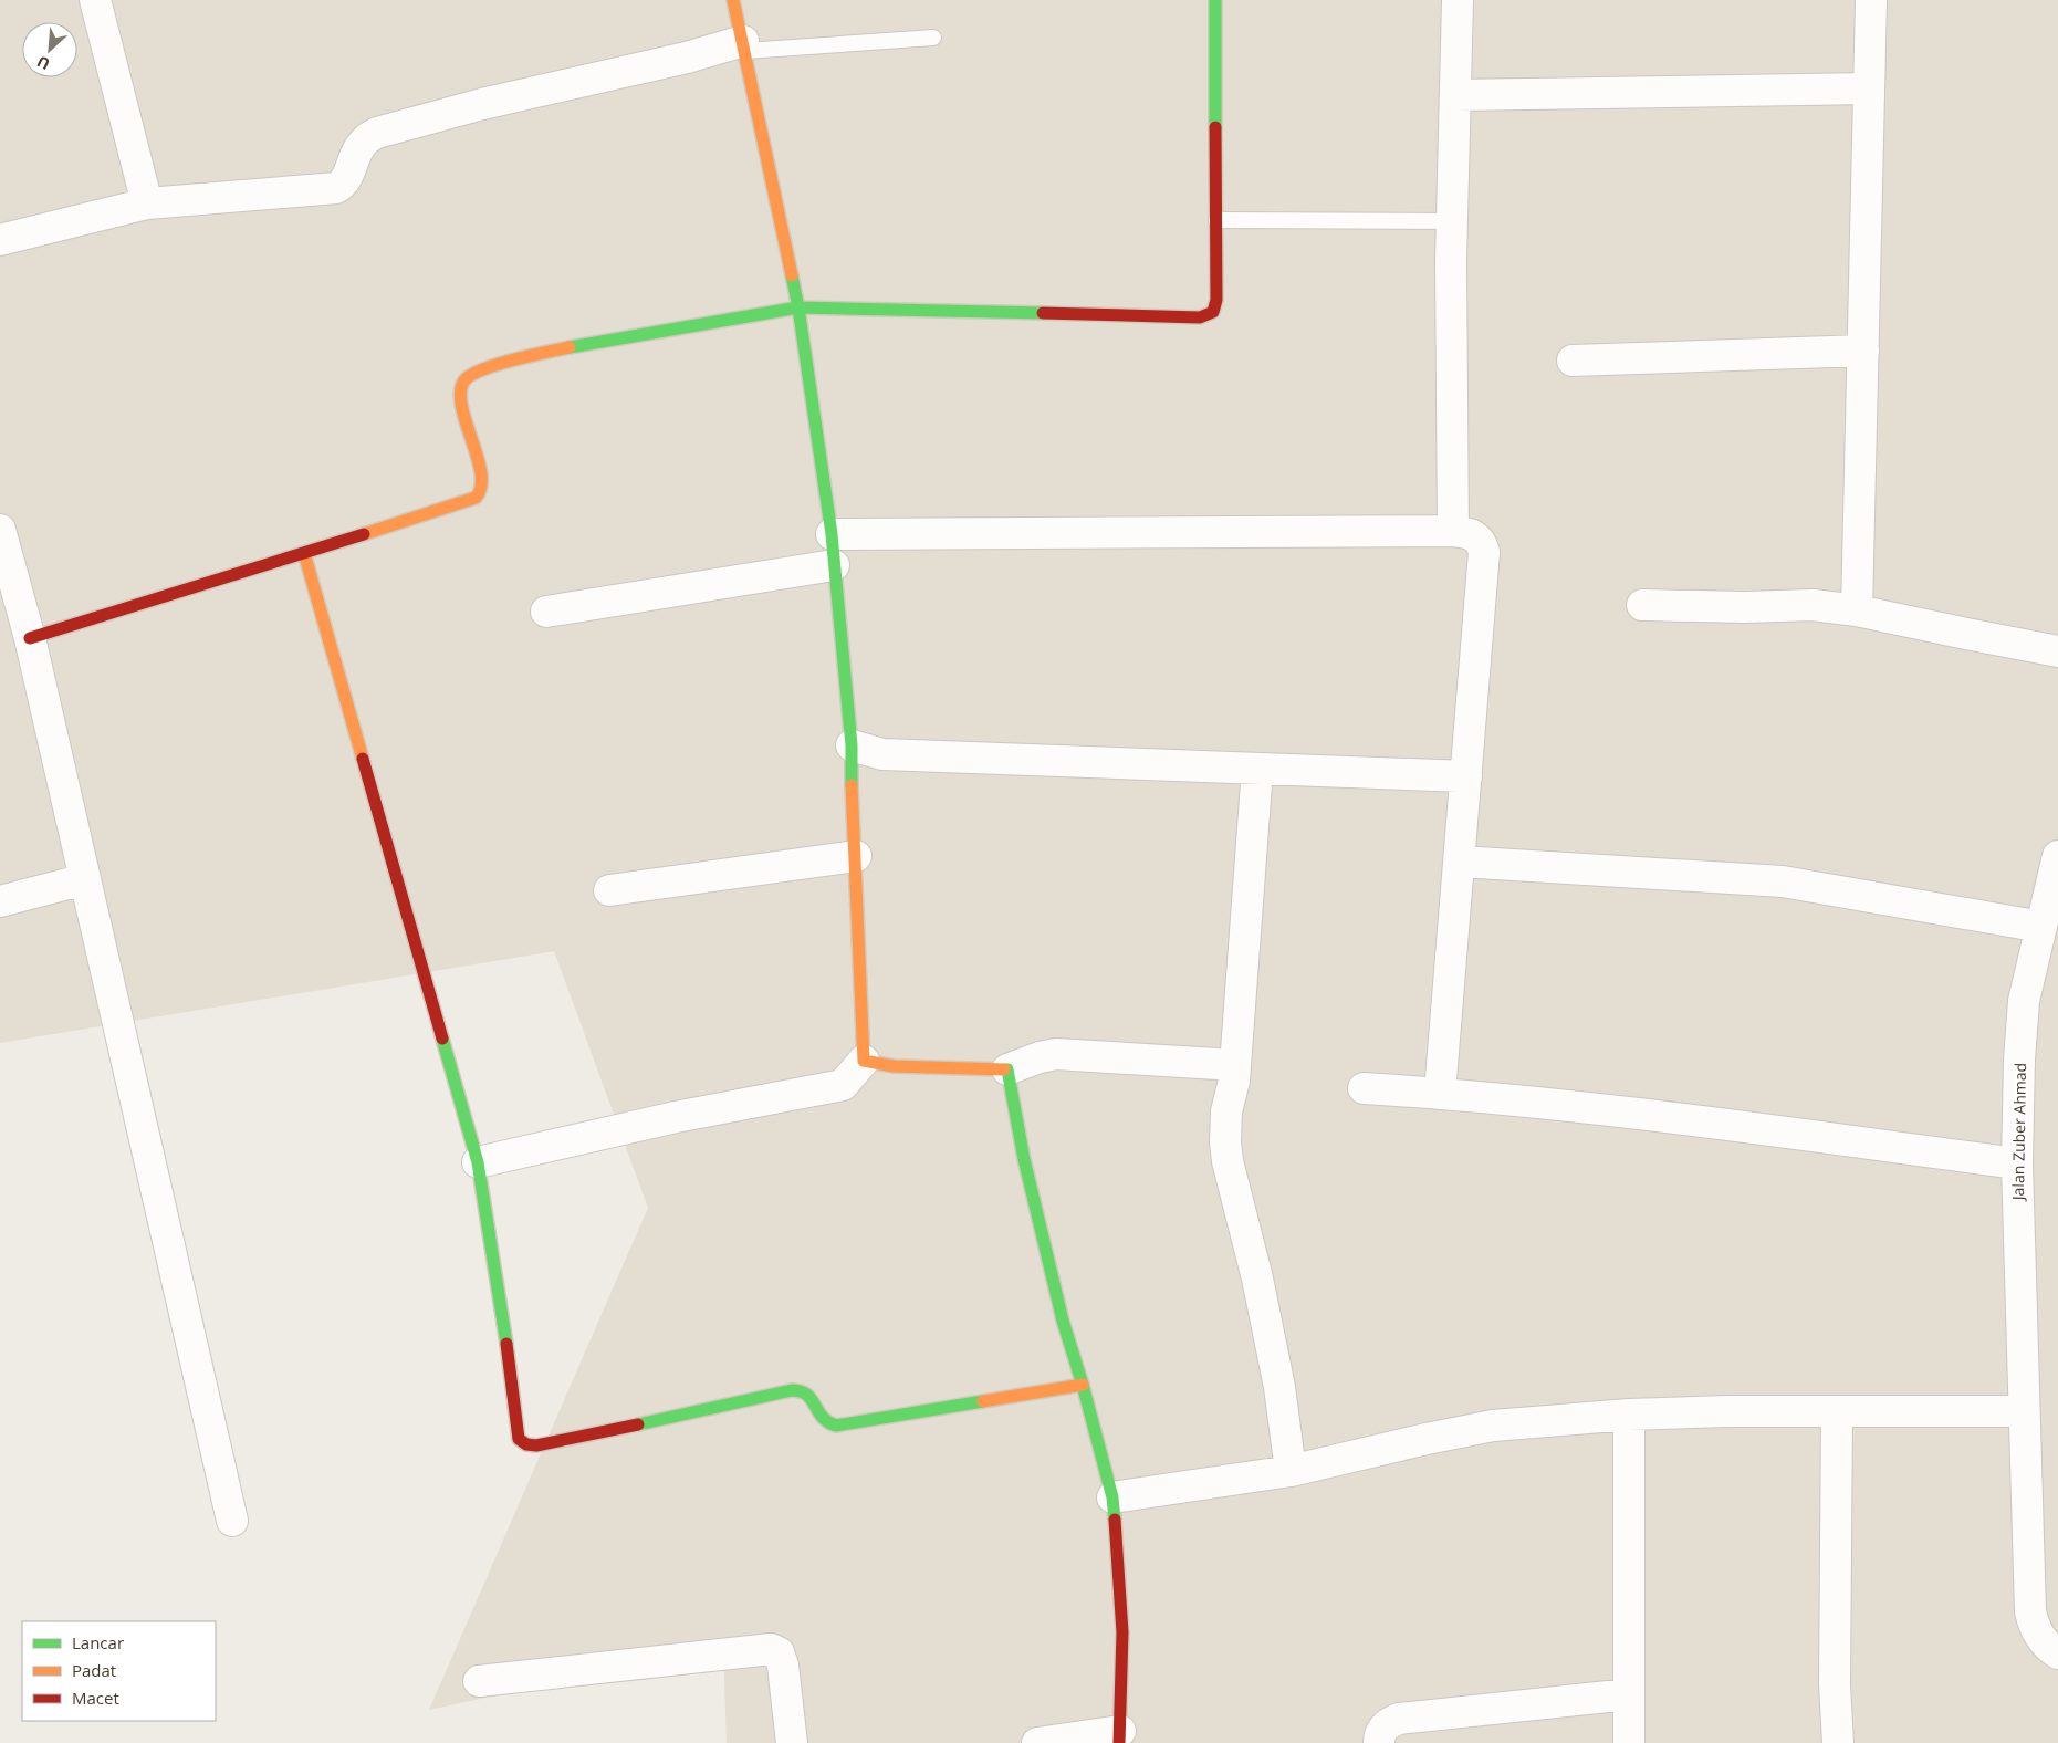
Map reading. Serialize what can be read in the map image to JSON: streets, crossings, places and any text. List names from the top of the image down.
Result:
{
  "streets": {
    "street": ["Jalan Zuber Ahmad"]
  },
  "legend": ["Lancar", "Padat", "Macet"],
  "north": "bottom left"
}
